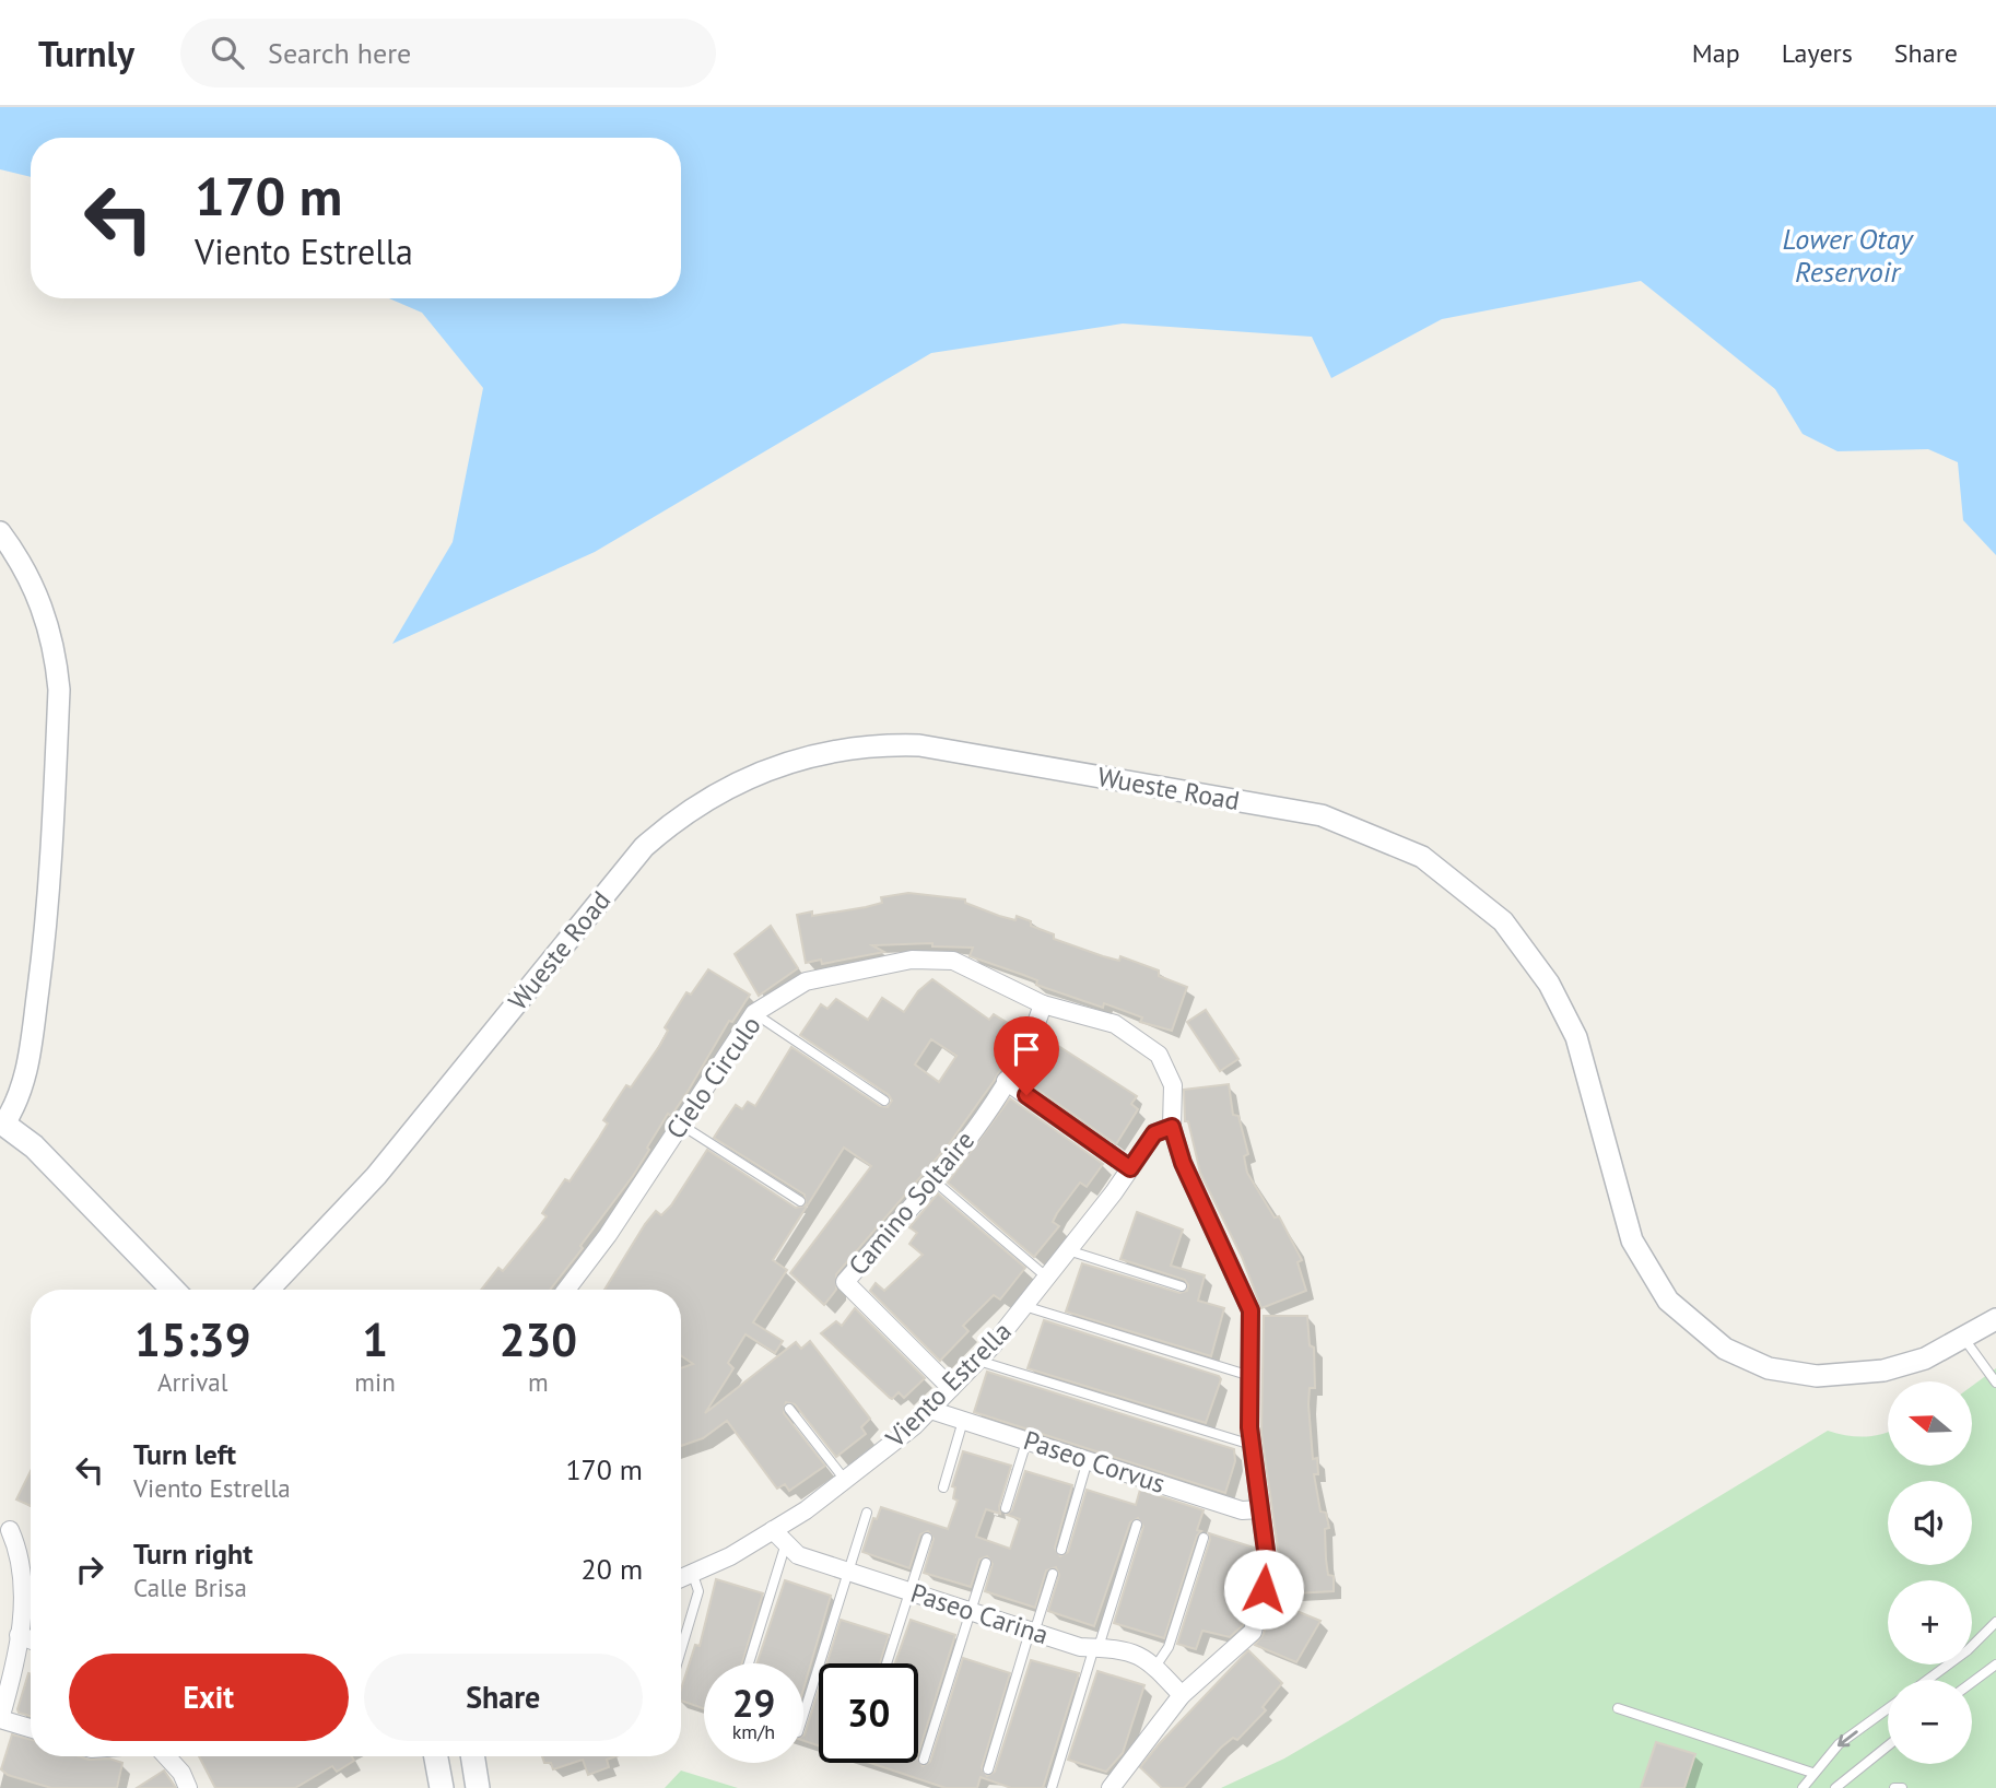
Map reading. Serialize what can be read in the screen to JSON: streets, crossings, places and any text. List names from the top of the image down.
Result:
{
  "streets": {
    "street": [
      "Wueste Road",
      "Cielo Circulo",
      "Camino Soltaire",
      "Viento Estrella",
      "Paseo Corvus",
      "Paseo Carina"
    ]
  },
  "crossings": [
    ["Cielo Circulo", "Camino Soltaire"],
    ["Cielo Circulo", "Viento Estrella"],
    ["Cielo Circulo", "Paseo Corvus"],
    ["Cielo Circulo", "Paseo Carina"],
    ["Camino Soltaire", "Viento Estrella"],
    ["Viento Estrella", "Paseo Corvus"],
    ["Viento Estrella", "Paseo Carina"]
  ],
  "water": ["Lower Otay Reservoir"],
  "north": "left",
  "page": {
    "header": "Turnly",
    "search": "Search here",
    "nav": ["Map", "Layers", "Share"],
    "turn": ["170 m", "Viento Estrella"],
    "eta": [
      "15:39",
      "Arrival",
      "1",
      "min",
      "230",
      "m"
    ],
    "map_buttons": ["+", "−"],
    "list": [
      {
        "name": "Turn left",
        "note": "Viento Estrella",
        "value": "170 m"
      },
      {
        "name": "Turn right",
        "note": "Calle Brisa",
        "value": "20 m"
      }
    ],
    "buttons": ["Exit", "Share"],
    "speed": "29 km/h",
    "limit": "30"
  }
}
